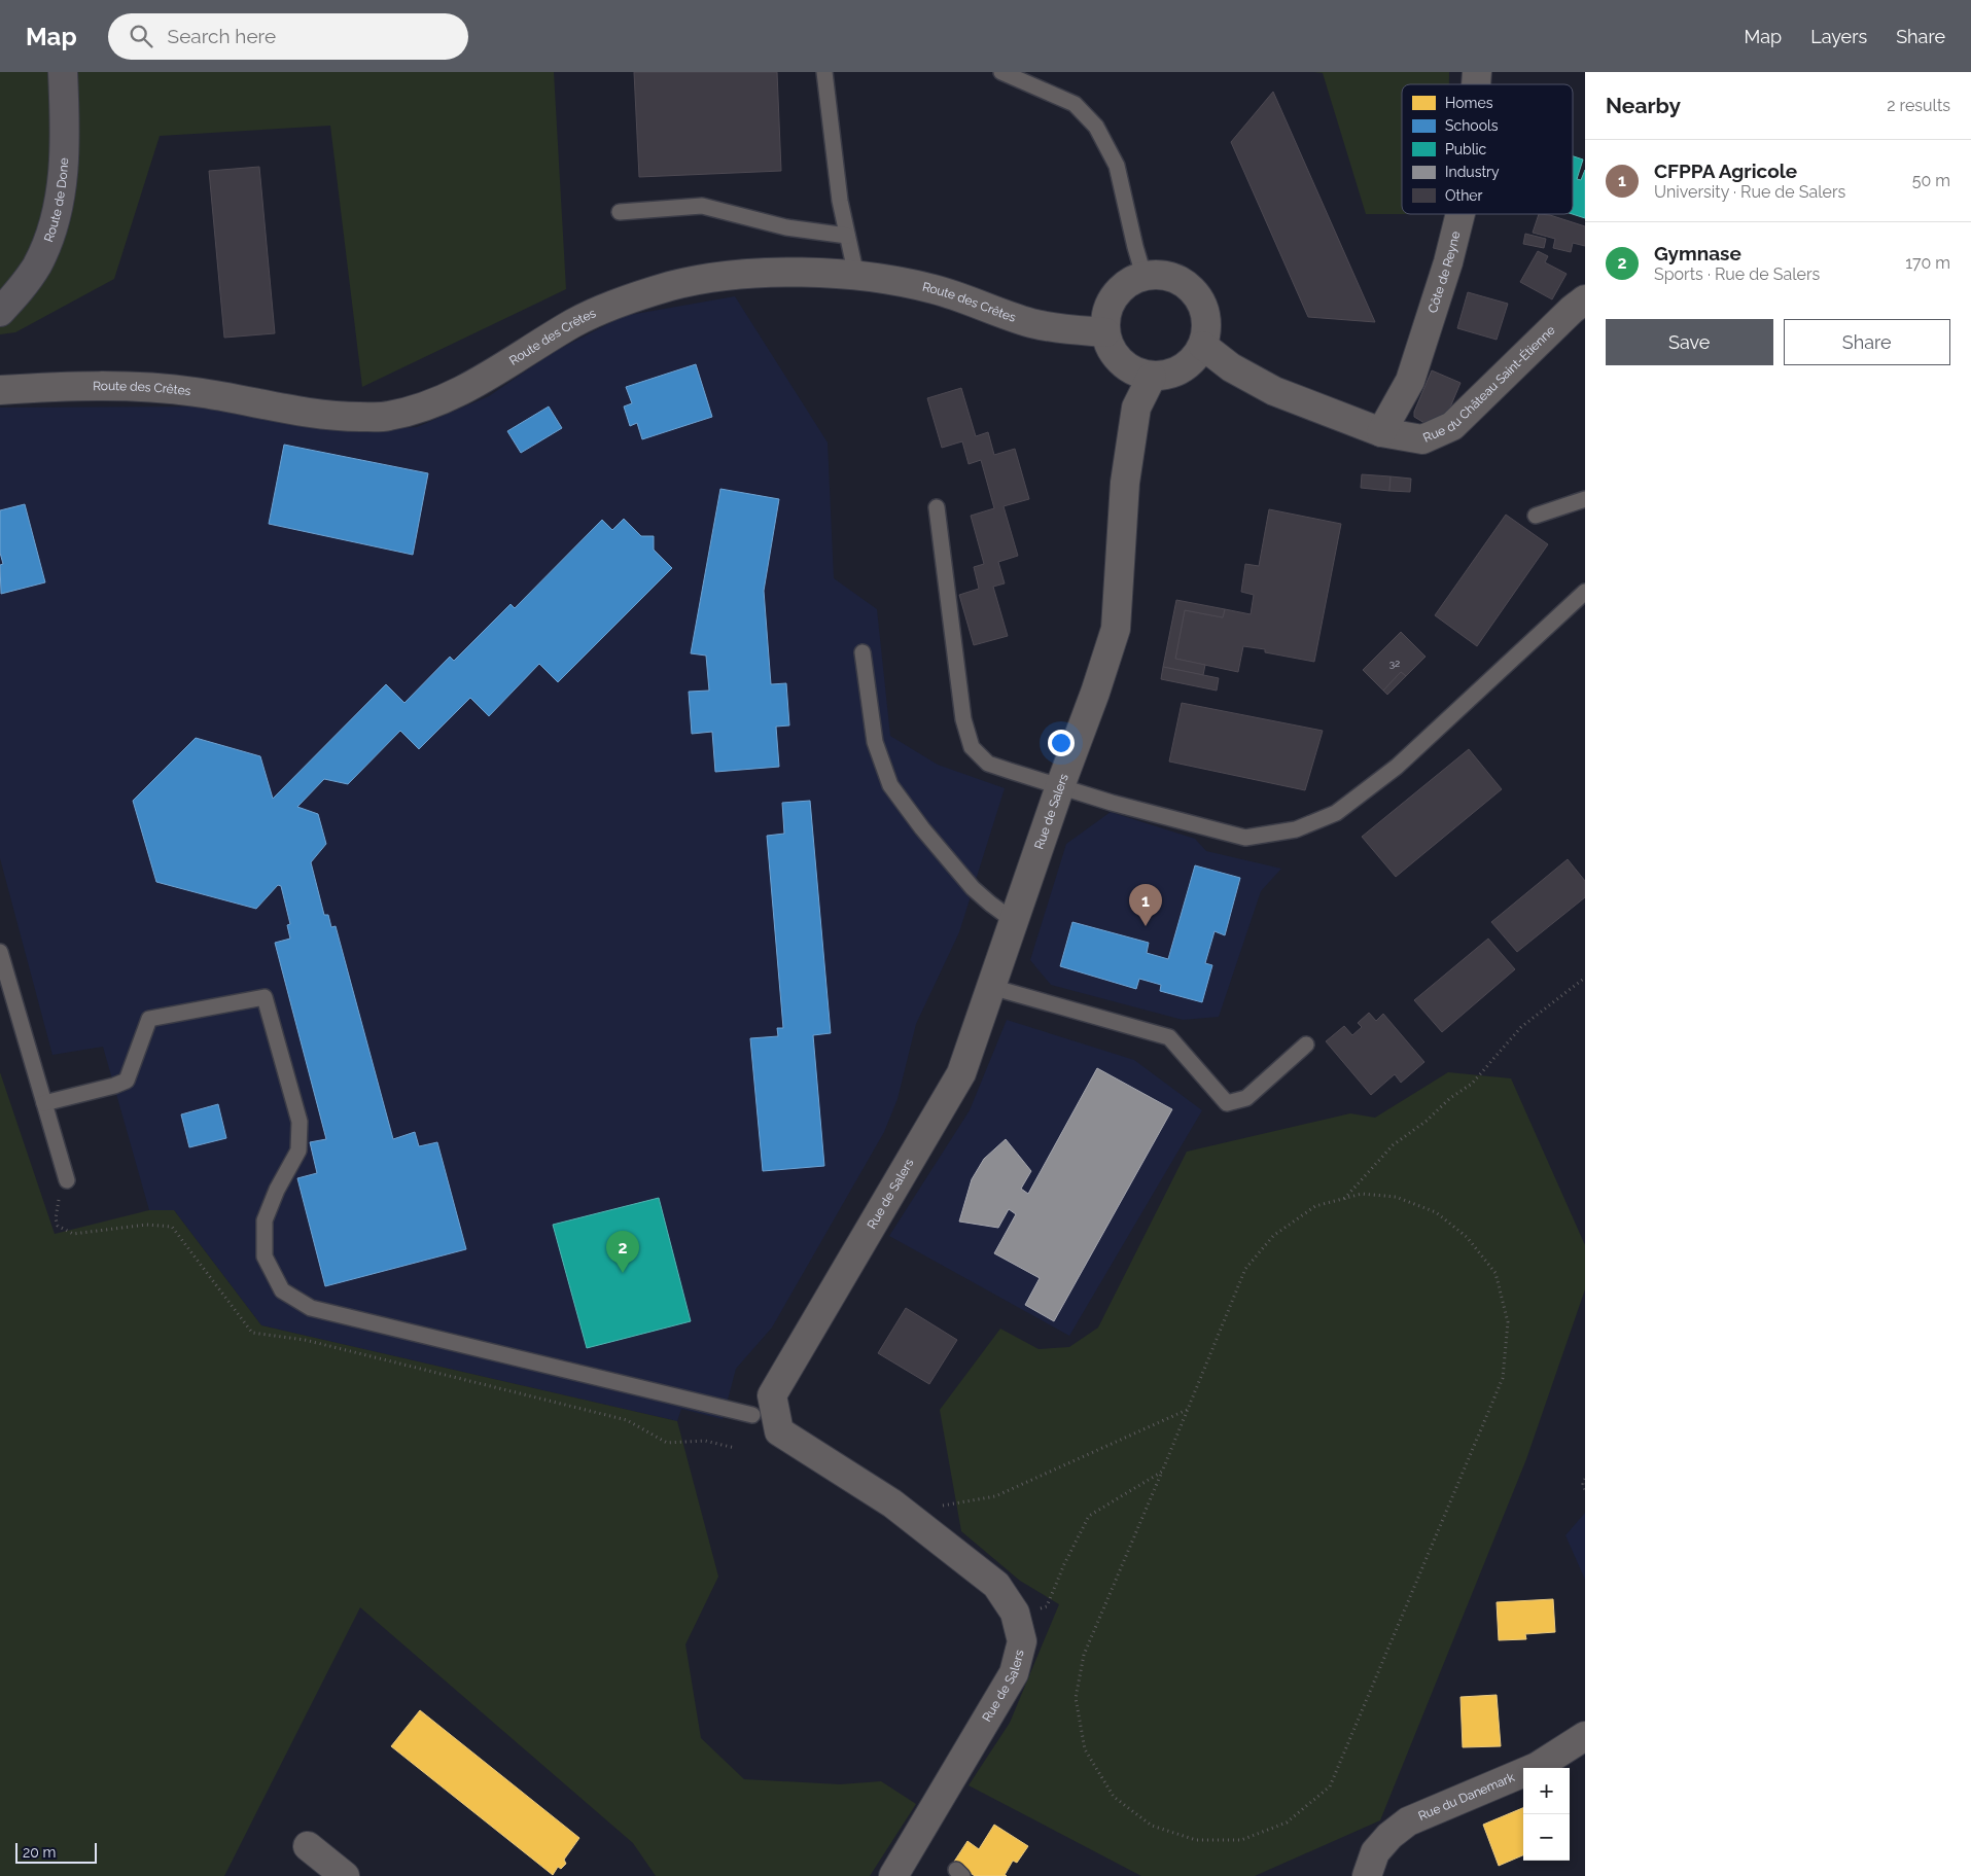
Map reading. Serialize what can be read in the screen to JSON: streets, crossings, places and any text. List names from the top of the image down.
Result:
{
  "streets": {
    "street": [
      "Route de Done",
      "Côte de Reyne",
      "Route des Crêtes",
      "Rue du Château Saint-Étienne",
      "Rue de Salers",
      "Rue du Danemark"
    ]
  },
  "crossings": [
    ["Côte de Reyne", "Rue du Château Saint-Étienne"],
    ["Route des Crêtes", "Rue de Salers"]
  ],
  "house_numbers": ["32"],
  "legend": [
    "Homes",
    "Schools",
    "Public",
    "Industry",
    "Other"
  ],
  "scale_bar": "20 m",
  "page": {
    "header": "Map",
    "search": "Search here",
    "nav": ["Map", "Layers", "Share"],
    "heading": ["Nearby", "2 results"],
    "list": [
      {
        "mark": "1",
        "name": "CFPPA Agricole",
        "note": "University · Rue de Salers",
        "value": "50 m"
      },
      {
        "mark": "2",
        "name": "Gymnase",
        "note": "Sports · Rue de Salers",
        "value": "170 m"
      }
    ],
    "buttons": ["Save", "Share"],
    "pins": ["1", "2"],
    "map_buttons": ["+", "−"],
    "scale": "20 m"
  }
}
